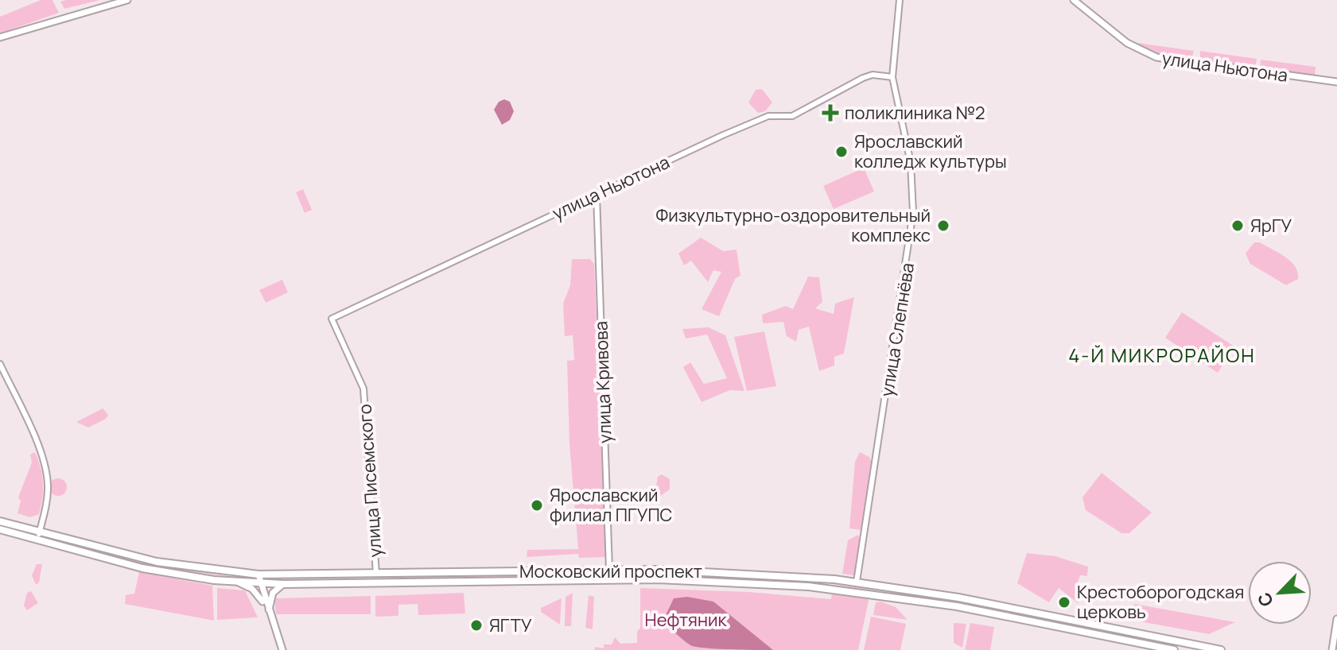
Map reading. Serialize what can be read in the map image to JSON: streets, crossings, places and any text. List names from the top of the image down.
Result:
{
  "streets": {
    "main road": ["улица Ньютона", "Московский проспект"],
    "street": ["улица Слепнёва", "улица Кривова", "улица Писемского"]
  },
  "crossings": [
    ["улица Ньютона", "улица Слепнёва"],
    ["улица Ньютона", "улица Кривова"],
    ["улица Ньютона", "улица Писемского"],
    ["улица Слепнёва", "Московский проспект"],
    ["улица Кривова", "Московский проспект"],
    ["улица Писемского", "Московский проспект"]
  ],
  "districts": ["4-Й МИКРОРАЙОН"],
  "parks": ["Нефтяник"],
  "places": {
    "health": ["поликлиника №2"],
    "other": [
      "Ярославский колледж культуры",
      "Физкультурно-оздоровительный комплекс",
      "ЯрГУ",
      "Ярославский филиал ПГУПС",
      "Крестоборогодская церковь",
      "ЯГТУ"
    ]
  },
  "north": "bottom left"
}
